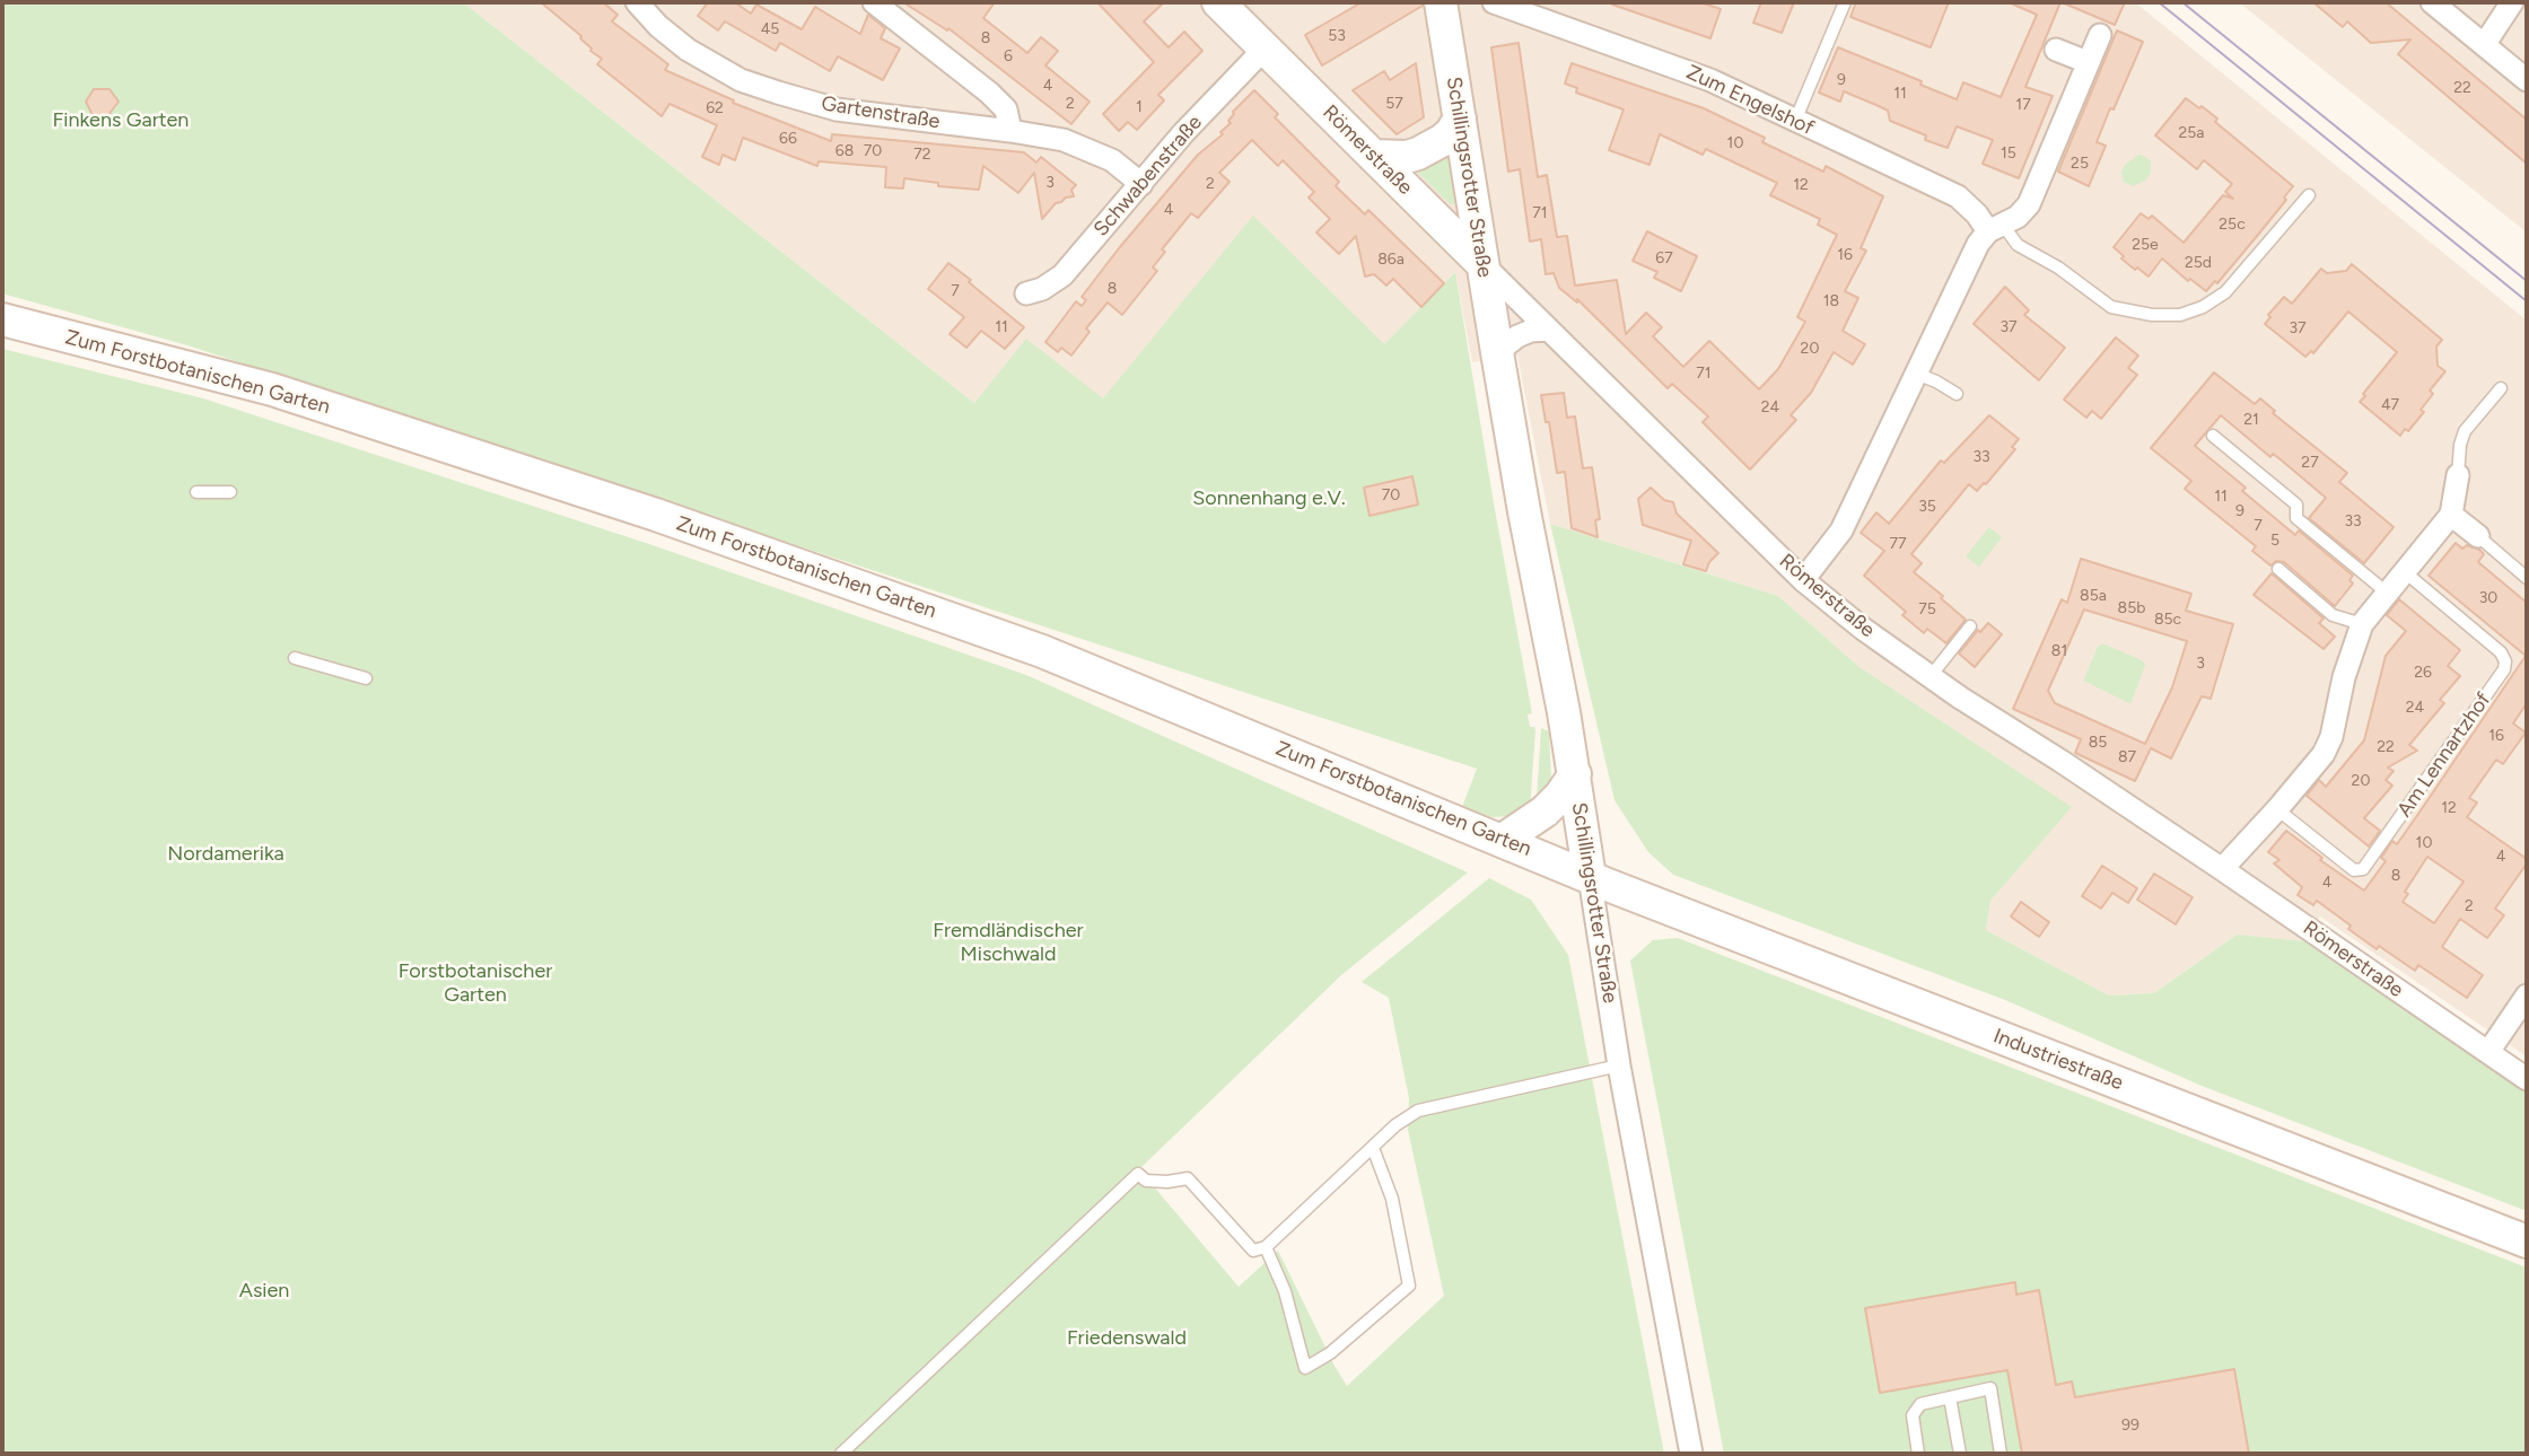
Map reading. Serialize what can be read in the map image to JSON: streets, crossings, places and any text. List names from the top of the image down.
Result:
{
  "streets": {
    "main road": [
      "Römerstraße",
      "Schillingsrotter Straße",
      "Zum Forstbotanischen Garten",
      "Industriestraße"
    ],
    "street": ["Zum Engelshof", "Gartenstraße", "Schwabenstraße"],
    "lane": ["Am Lennartzhof"]
  },
  "crossings": [
    ["Gartenstraße", "Schwabenstraße"],
    ["Römerstraße", "Schwabenstraße"],
    ["Römerstraße", "Schillingsrotter Straße"],
    ["Schillingsrotter Straße", "Zum Forstbotanischen Garten"],
    ["Schillingsrotter Straße", "Industriestraße"],
    ["Zum Forstbotanischen Garten", "Industriestraße"]
  ],
  "parks": [
    "Finkens Garten",
    "Sonnenhang e.V.",
    "Nordamerika",
    "Fremdländischer Mischwald",
    "Forstbotanischer Garten",
    "Asien",
    "Friedenswald"
  ],
  "house_numbers": [
    "45",
    "53",
    "8",
    "6",
    "9",
    "4",
    "22",
    "11",
    "2",
    "57",
    "17",
    "1",
    "62",
    "25a",
    "66",
    "10",
    "68",
    "70",
    "15",
    "72",
    "25",
    "3",
    "2",
    "12",
    "4",
    "71",
    "25c",
    "25e",
    "16",
    "67",
    "86a",
    "25d",
    "8",
    "7",
    "18",
    "11",
    "37",
    "37",
    "20",
    "71",
    "47",
    "24",
    "21",
    "33",
    "27",
    "70",
    "11",
    "35",
    "9",
    "33",
    "7",
    "5",
    "77",
    "85a",
    "30",
    "85b",
    "75",
    "85c",
    "81",
    "3",
    "26",
    "24",
    "16",
    "85",
    "22",
    "87",
    "20",
    "12",
    "10",
    "4",
    "8",
    "4",
    "2",
    "99"
  ]
}
